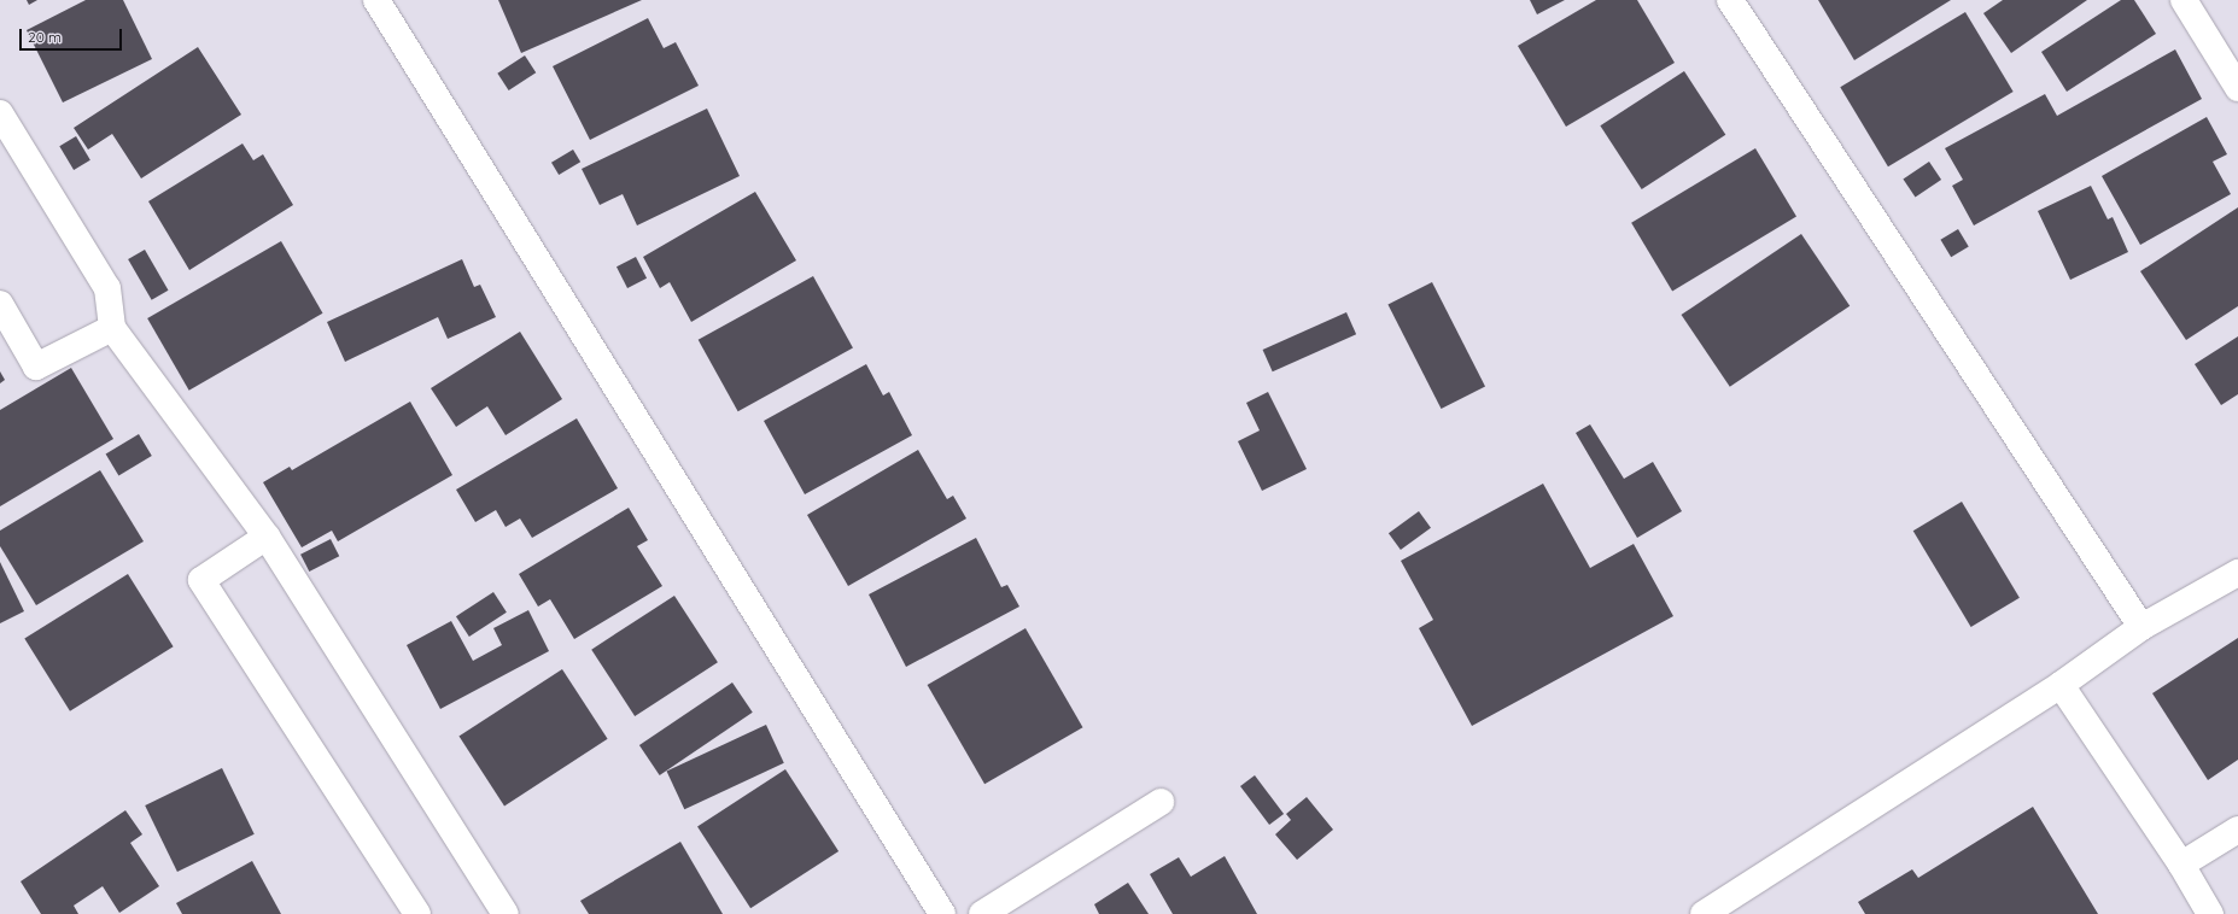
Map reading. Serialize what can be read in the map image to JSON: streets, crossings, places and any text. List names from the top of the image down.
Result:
{
  "scale_bar": "20 m"
}
